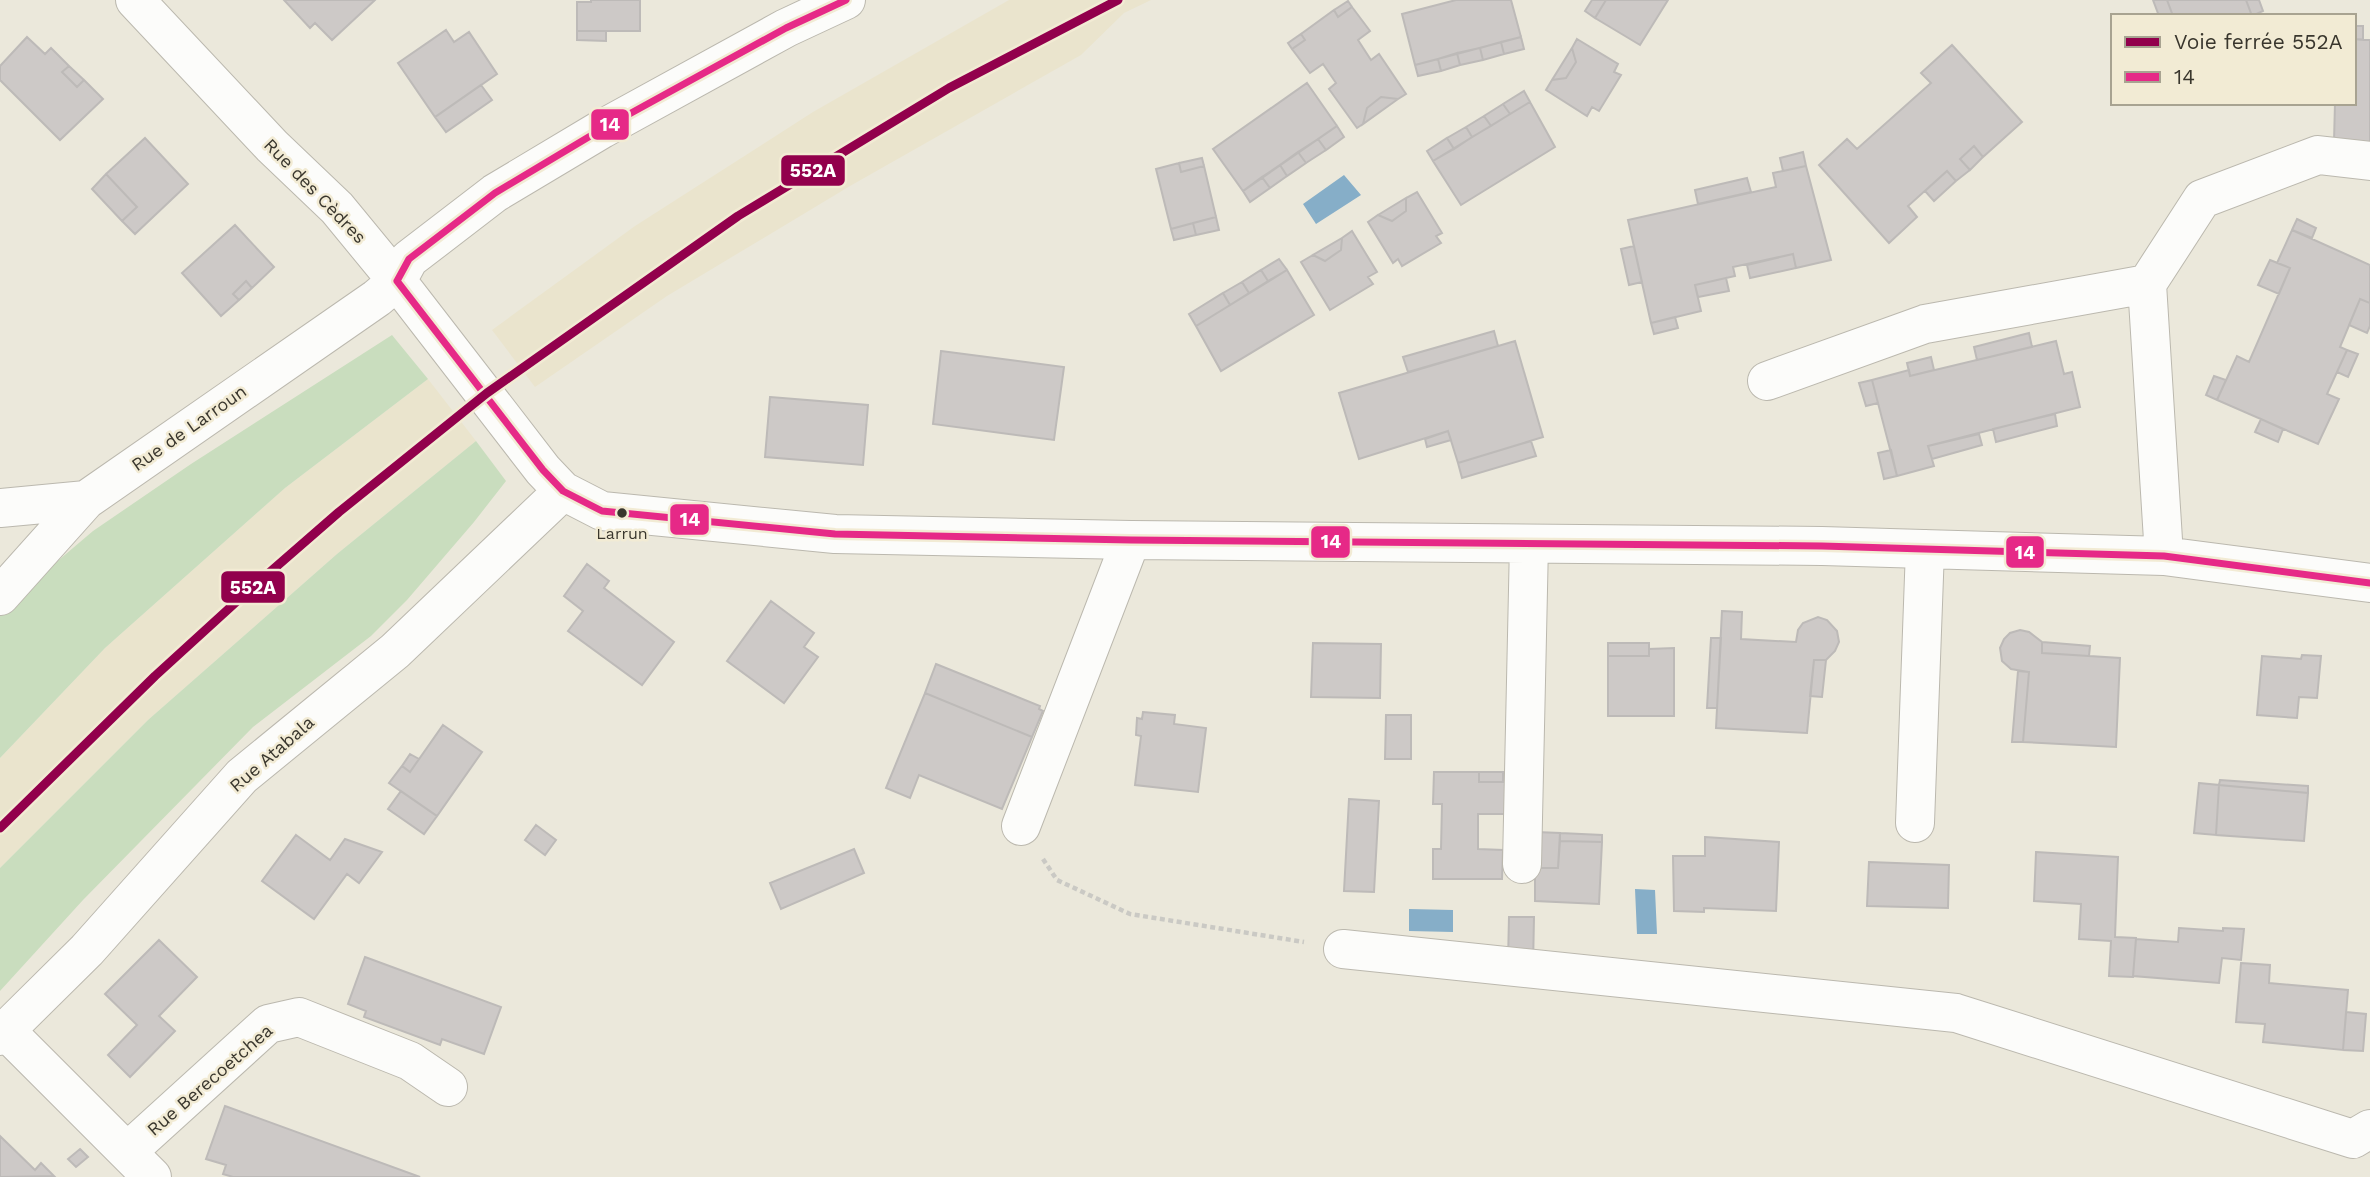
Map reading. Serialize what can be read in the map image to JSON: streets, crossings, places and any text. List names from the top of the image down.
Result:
{
  "streets": {
    "street": [
      "Rue des Cèdres",
      "Rue de Larroun",
      "Rue Atabala",
      "Rue Berecoetchea"
    ]
  },
  "crossings": [
    ["Rue des Cèdres", "Rue de Larroun"],
    ["Rue des Cèdres", "Rue Atabala"],
    ["Rue Atabala", "Rue Berecoetchea"]
  ],
  "places": ["Larrun"],
  "lines": ["rail line 552A", "transit line 14"],
  "legend": ["Voie ferrée 552A", "14"]
}
